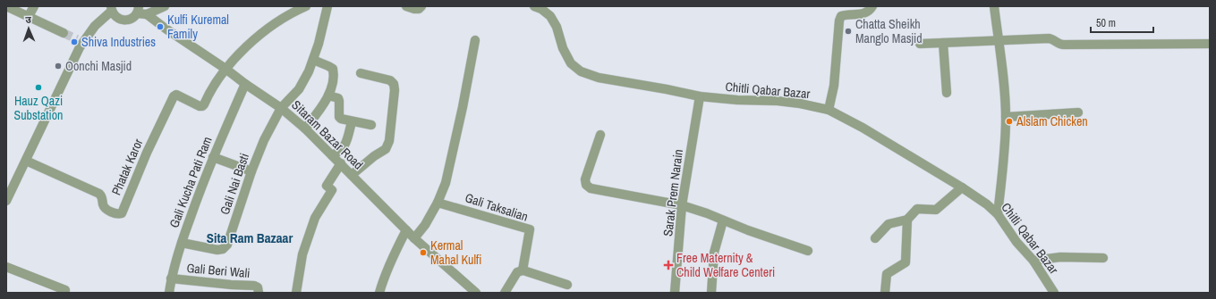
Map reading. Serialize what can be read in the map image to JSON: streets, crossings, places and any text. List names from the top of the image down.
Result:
{
  "streets": {
    "street": [
      "Chitli Qabar Bazar",
      "Sitaram Bazar Road",
      "Phatak Karor",
      "Gali Kucha Pati Ram",
      "Gali Nai Basti",
      "Sarak Prem Narain",
      "Gali Taksalian",
      "Gali Beri Wali"
    ]
  },
  "crossings": [
    ["Chitli Qabar Bazar", "Sarak Prem Narain"],
    ["Sitaram Bazar Road", "Phatak Karor"],
    ["Sitaram Bazar Road", "Gali Kucha Pati Ram"],
    ["Sitaram Bazar Road", "Gali Nai Basti"],
    ["Gali Kucha Pati Ram", "Gali Nai Basti"],
    ["Gali Kucha Pati Ram", "Gali Beri Wali"]
  ],
  "districts": ["Sita Ram Bazaar"],
  "places": {
    "other": [
      "Kulfi Kuremal Family",
      "Chatta Sheikh Manglo Masjid",
      "Shiva Industries",
      "Oonchi Masjid",
      "Hauz Qazi Substation",
      "Alslam Chicken",
      "Kermal Mahal Kulfi"
    ],
    "health": ["Free Maternity & Child Welfare Centeri"]
  },
  "scale_bar": "50 m",
  "north": "top"
}
